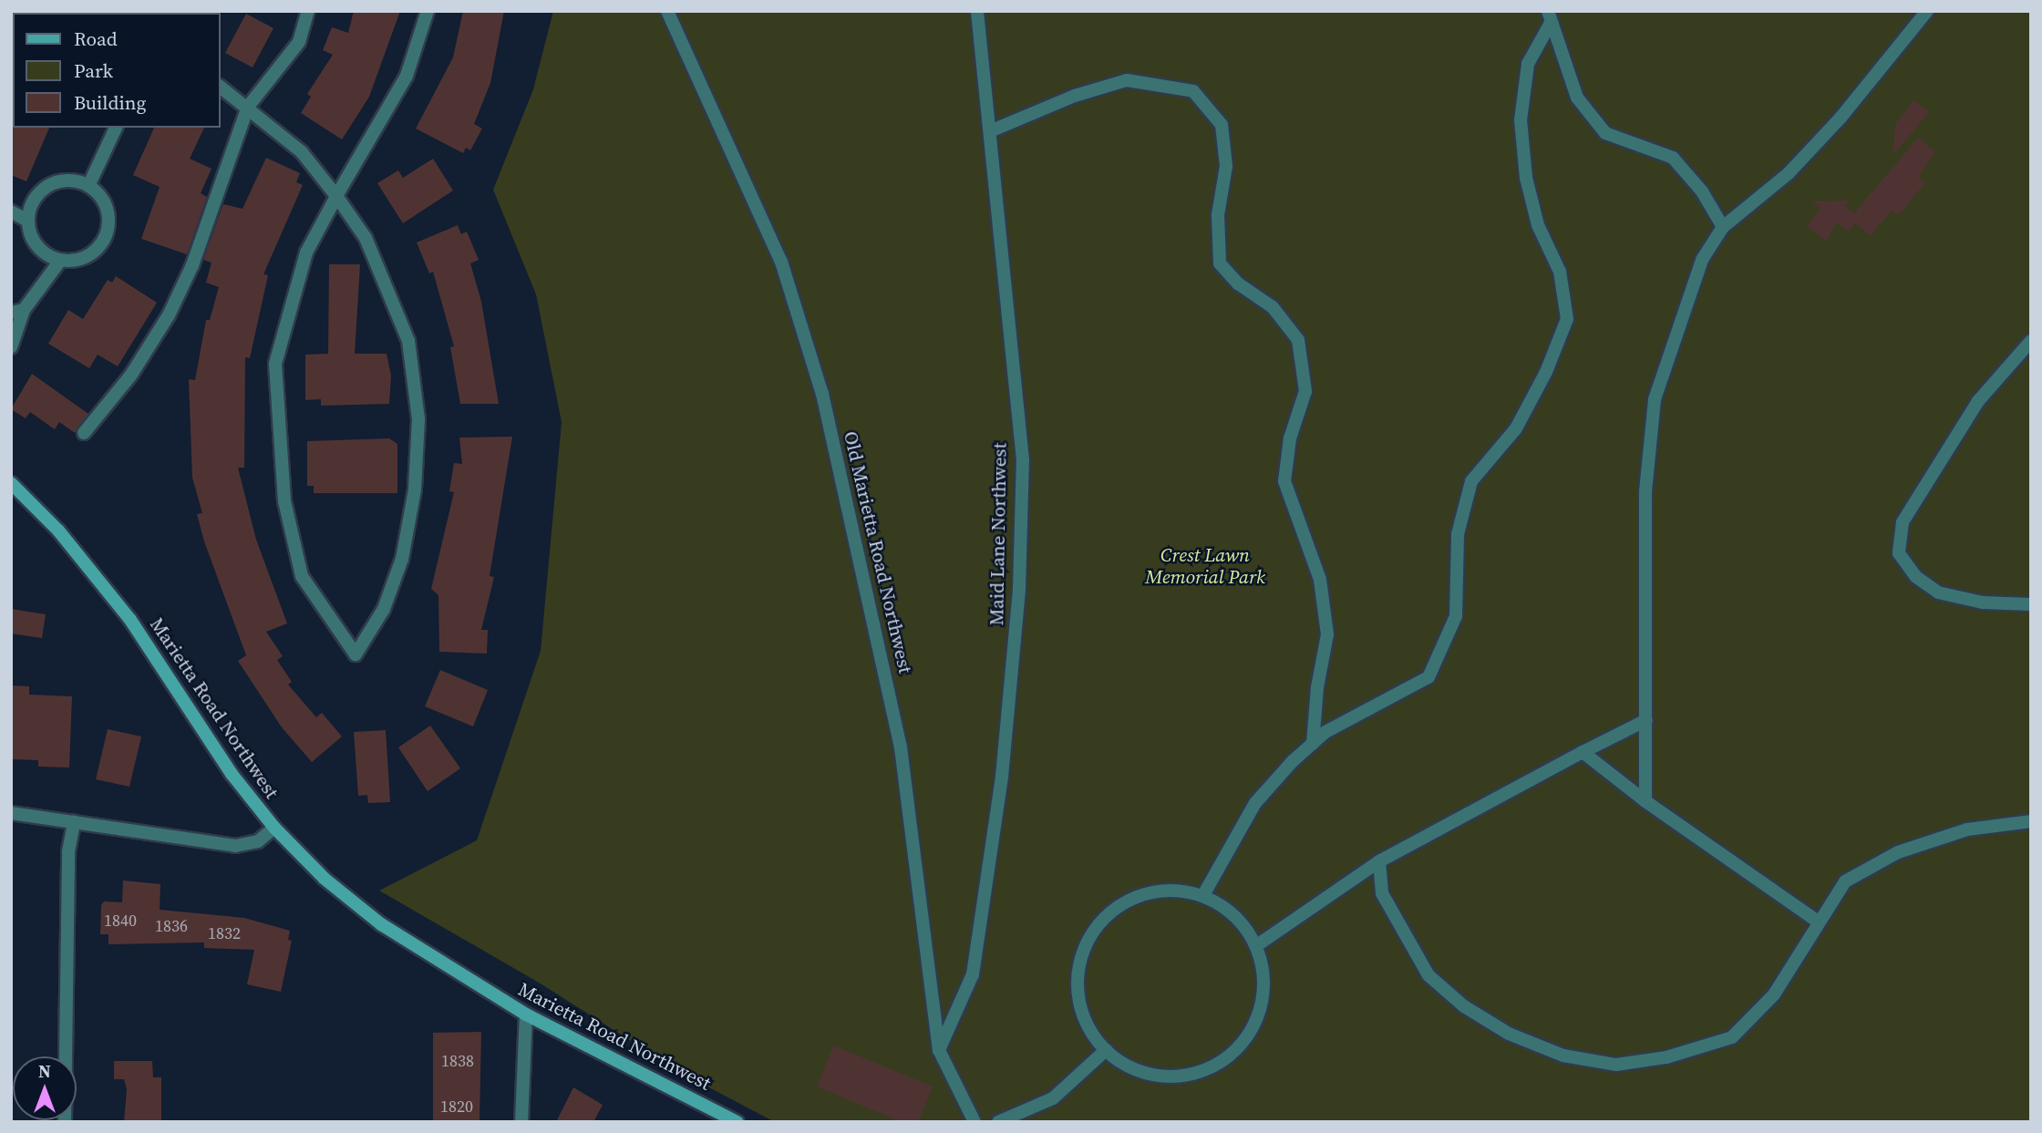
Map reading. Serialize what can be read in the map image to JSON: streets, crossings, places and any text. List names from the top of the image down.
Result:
{
  "streets": {
    "main road": ["Marietta Road Northwest"],
    "street": ["Maid Lane Northwest", "Old Marietta Road Northwest"]
  },
  "crossings": [
    ["Maid Lane Northwest", "Old Marietta Road Northwest"]
  ],
  "parks": ["Crest Lawn Memorial Park"],
  "house_numbers": [
    "1840",
    "1836",
    "1832",
    "1838",
    "1820"
  ],
  "legend": ["Road", "Park", "Building"],
  "north": "top"
}
